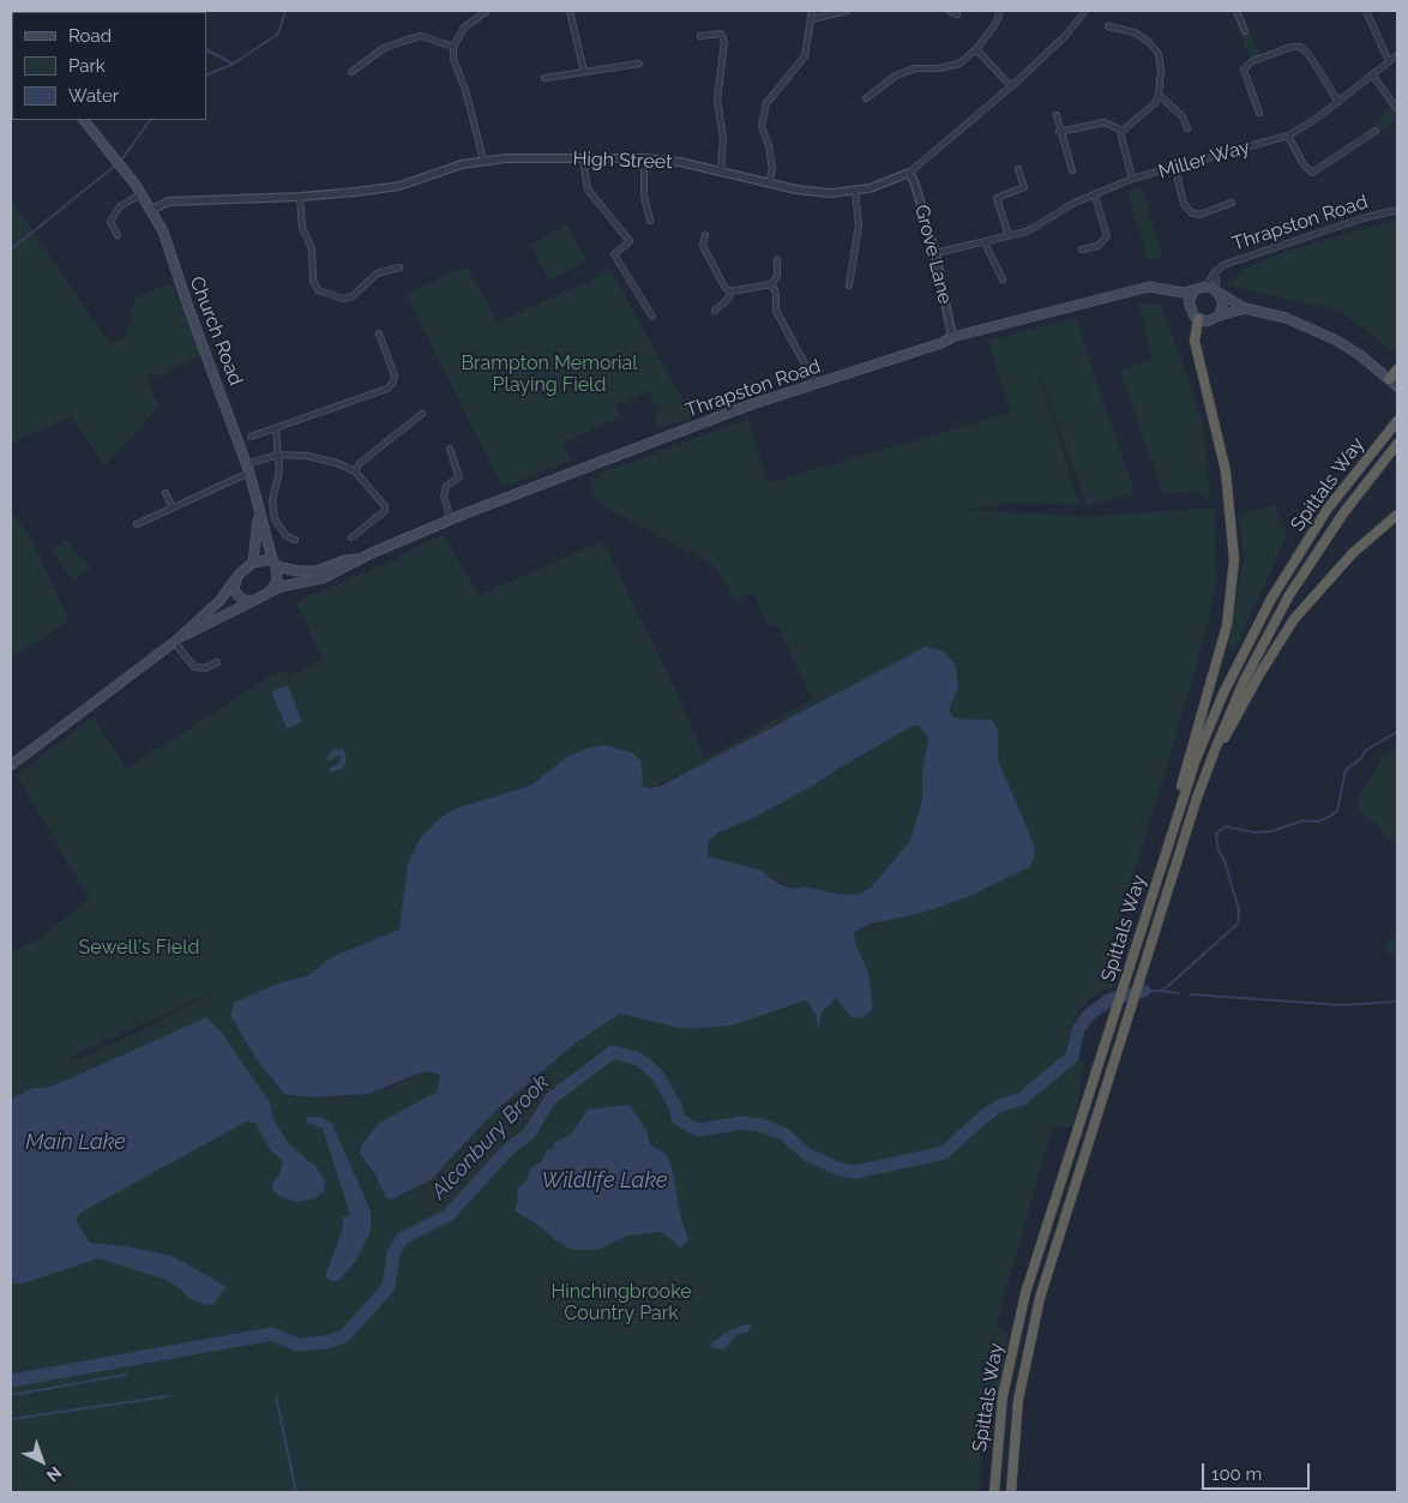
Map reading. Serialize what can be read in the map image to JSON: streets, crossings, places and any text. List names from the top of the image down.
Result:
{
  "streets": {
    "highway": ["Spittals Way"],
    "main road": ["Thrapston Road", "Church Road"],
    "street": ["Miller Way", "High Street", "Grove Lane"]
  },
  "crossings": [
    ["Miller Way", "Grove Lane"],
    ["High Street", "Grove Lane"],
    ["High Street", "Church Road"],
    ["Thrapston Road", "Grove Lane"],
    ["Thrapston Road", "Church Road"]
  ],
  "water": ["Alconbury Brook", "Main Lake", "Wildlife Lake"],
  "parks": ["Brampton Memorial Playing Field", "Sewell's Field", "Hinchingbrooke Country Park"],
  "legend": ["Road", "Park", "Water"],
  "scale_bar": "100 m",
  "north": "bottom right"
}
